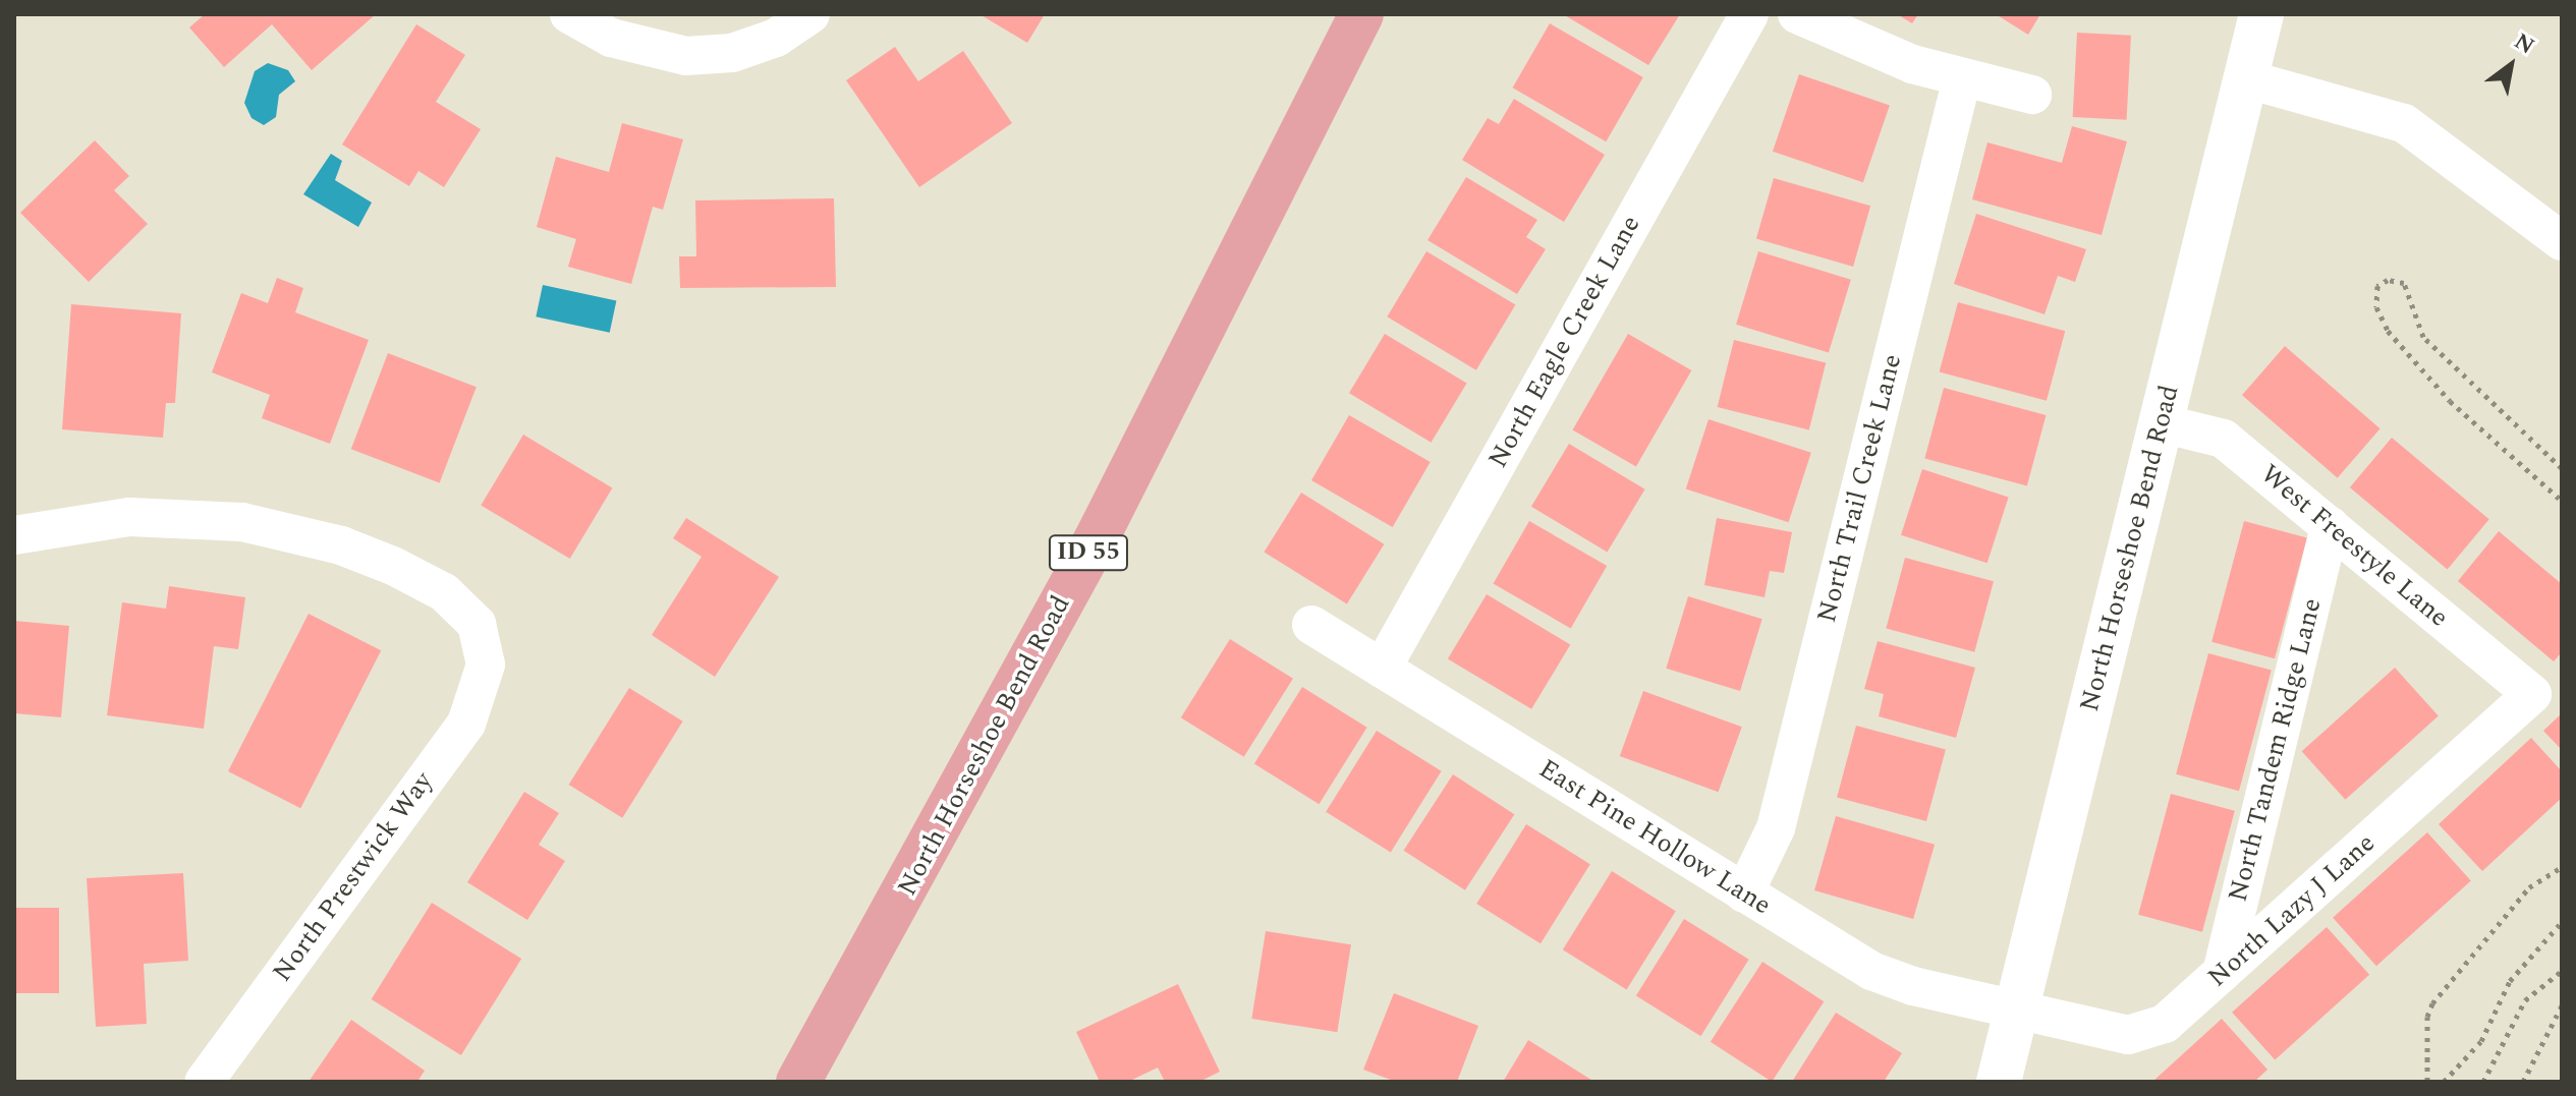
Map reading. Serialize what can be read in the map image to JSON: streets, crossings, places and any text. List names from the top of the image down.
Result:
{
  "streets": {
    "highway": ["North Horseshoe Bend Road", "ID 55"],
    "street": [
      "North Eagle Creek Lane",
      "North Trail Creek Lane",
      "West Freestyle Lane",
      "North Tandem Ridge Lane",
      "East Pine Hollow Lane",
      "North Prestwick Way",
      "North Lazy J Lane"
    ]
  },
  "crossings": [
    ["North Eagle Creek Lane", "East Pine Hollow Lane"],
    ["North Trail Creek Lane", "East Pine Hollow Lane"],
    ["West Freestyle Lane", "North Horseshoe Bend Road"],
    ["West Freestyle Lane", "North Tandem Ridge Lane"],
    ["West Freestyle Lane", "North Lazy J Lane"],
    ["North Horseshoe Bend Road", "East Pine Hollow Lane"],
    ["North Horseshoe Bend Road", "North Lazy J Lane"],
    ["North Tandem Ridge Lane", "North Lazy J Lane"],
    ["East Pine Hollow Lane", "North Lazy J Lane"]
  ],
  "north": "top right"
}
